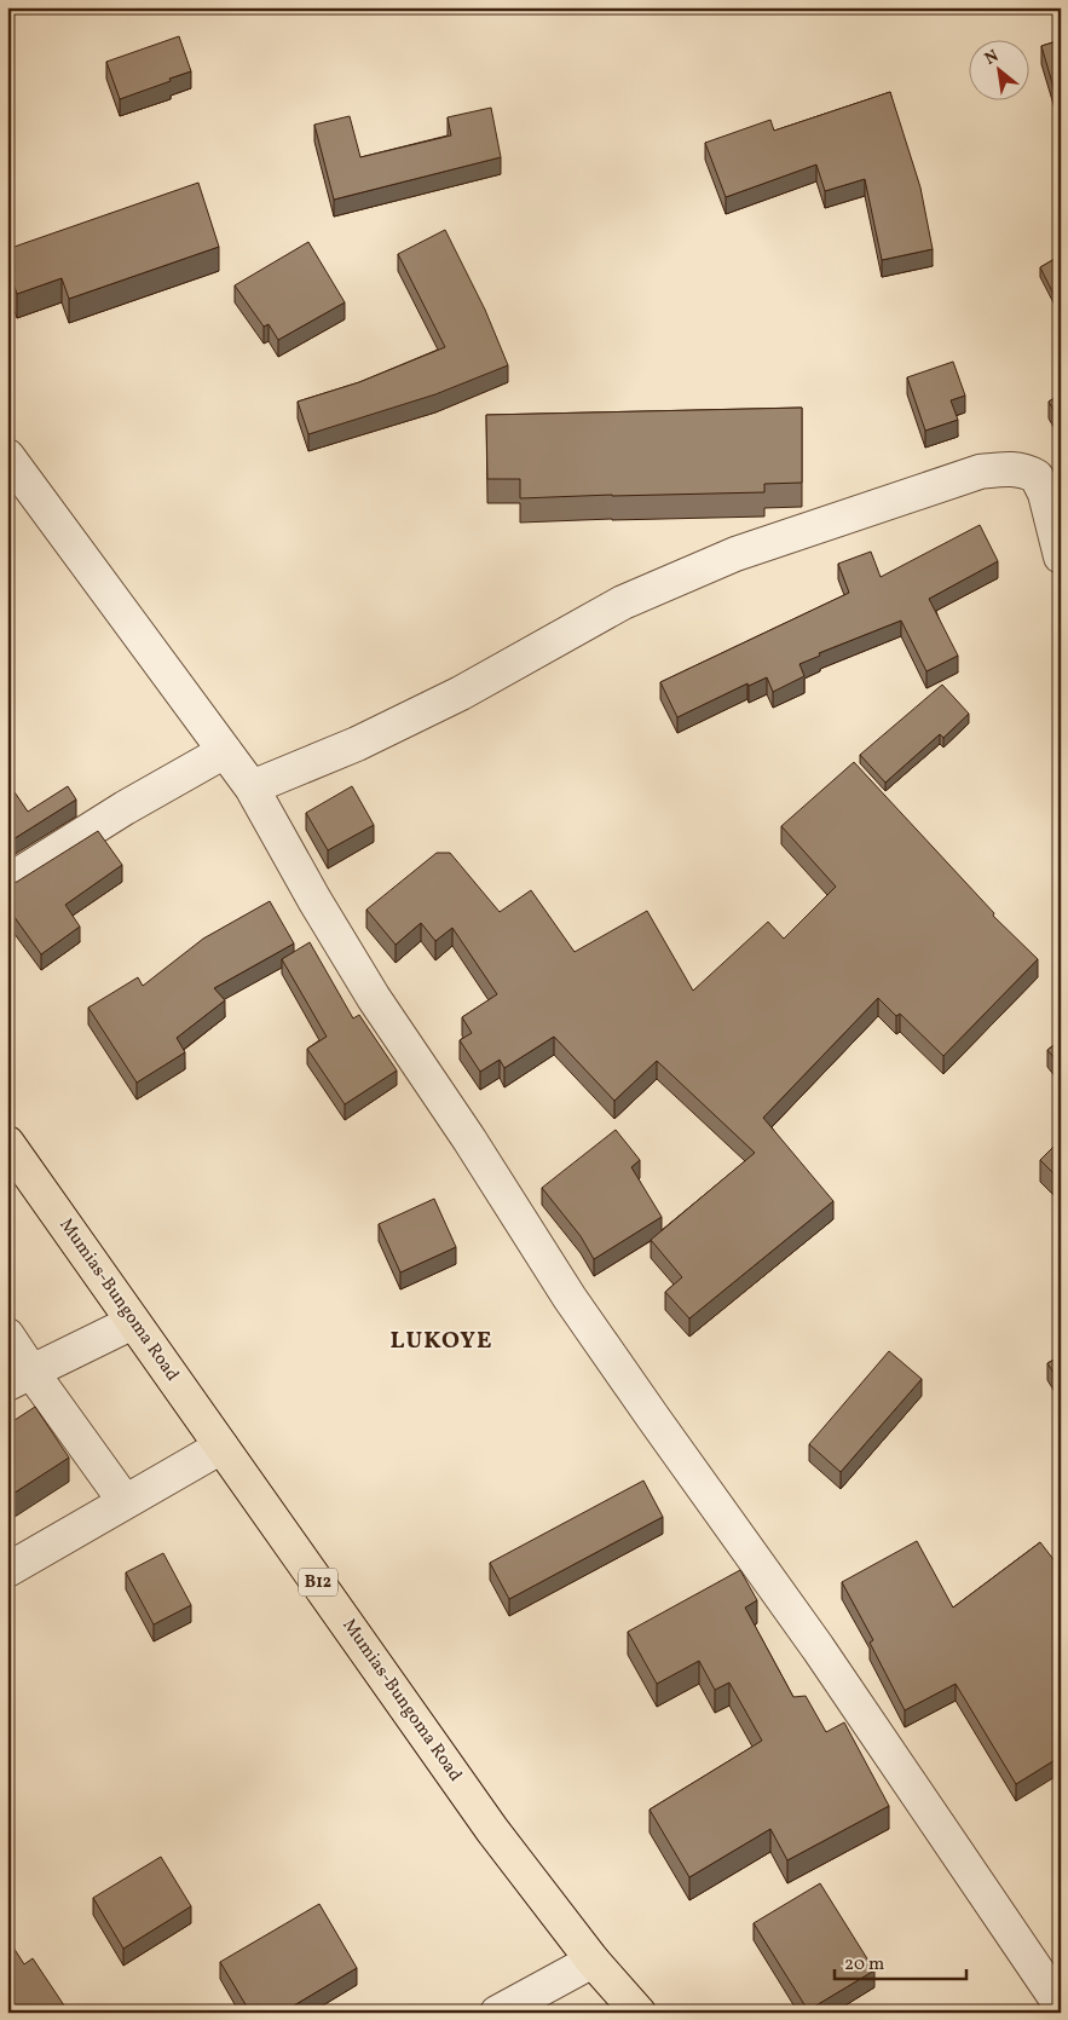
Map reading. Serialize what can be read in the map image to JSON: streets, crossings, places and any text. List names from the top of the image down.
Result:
{
  "streets": {
    "highway": ["Mumias-Bungoma Road", "B12"]
  },
  "districts": ["LUKOYE"],
  "scale_bar": "20 m",
  "north": "top left"
}
